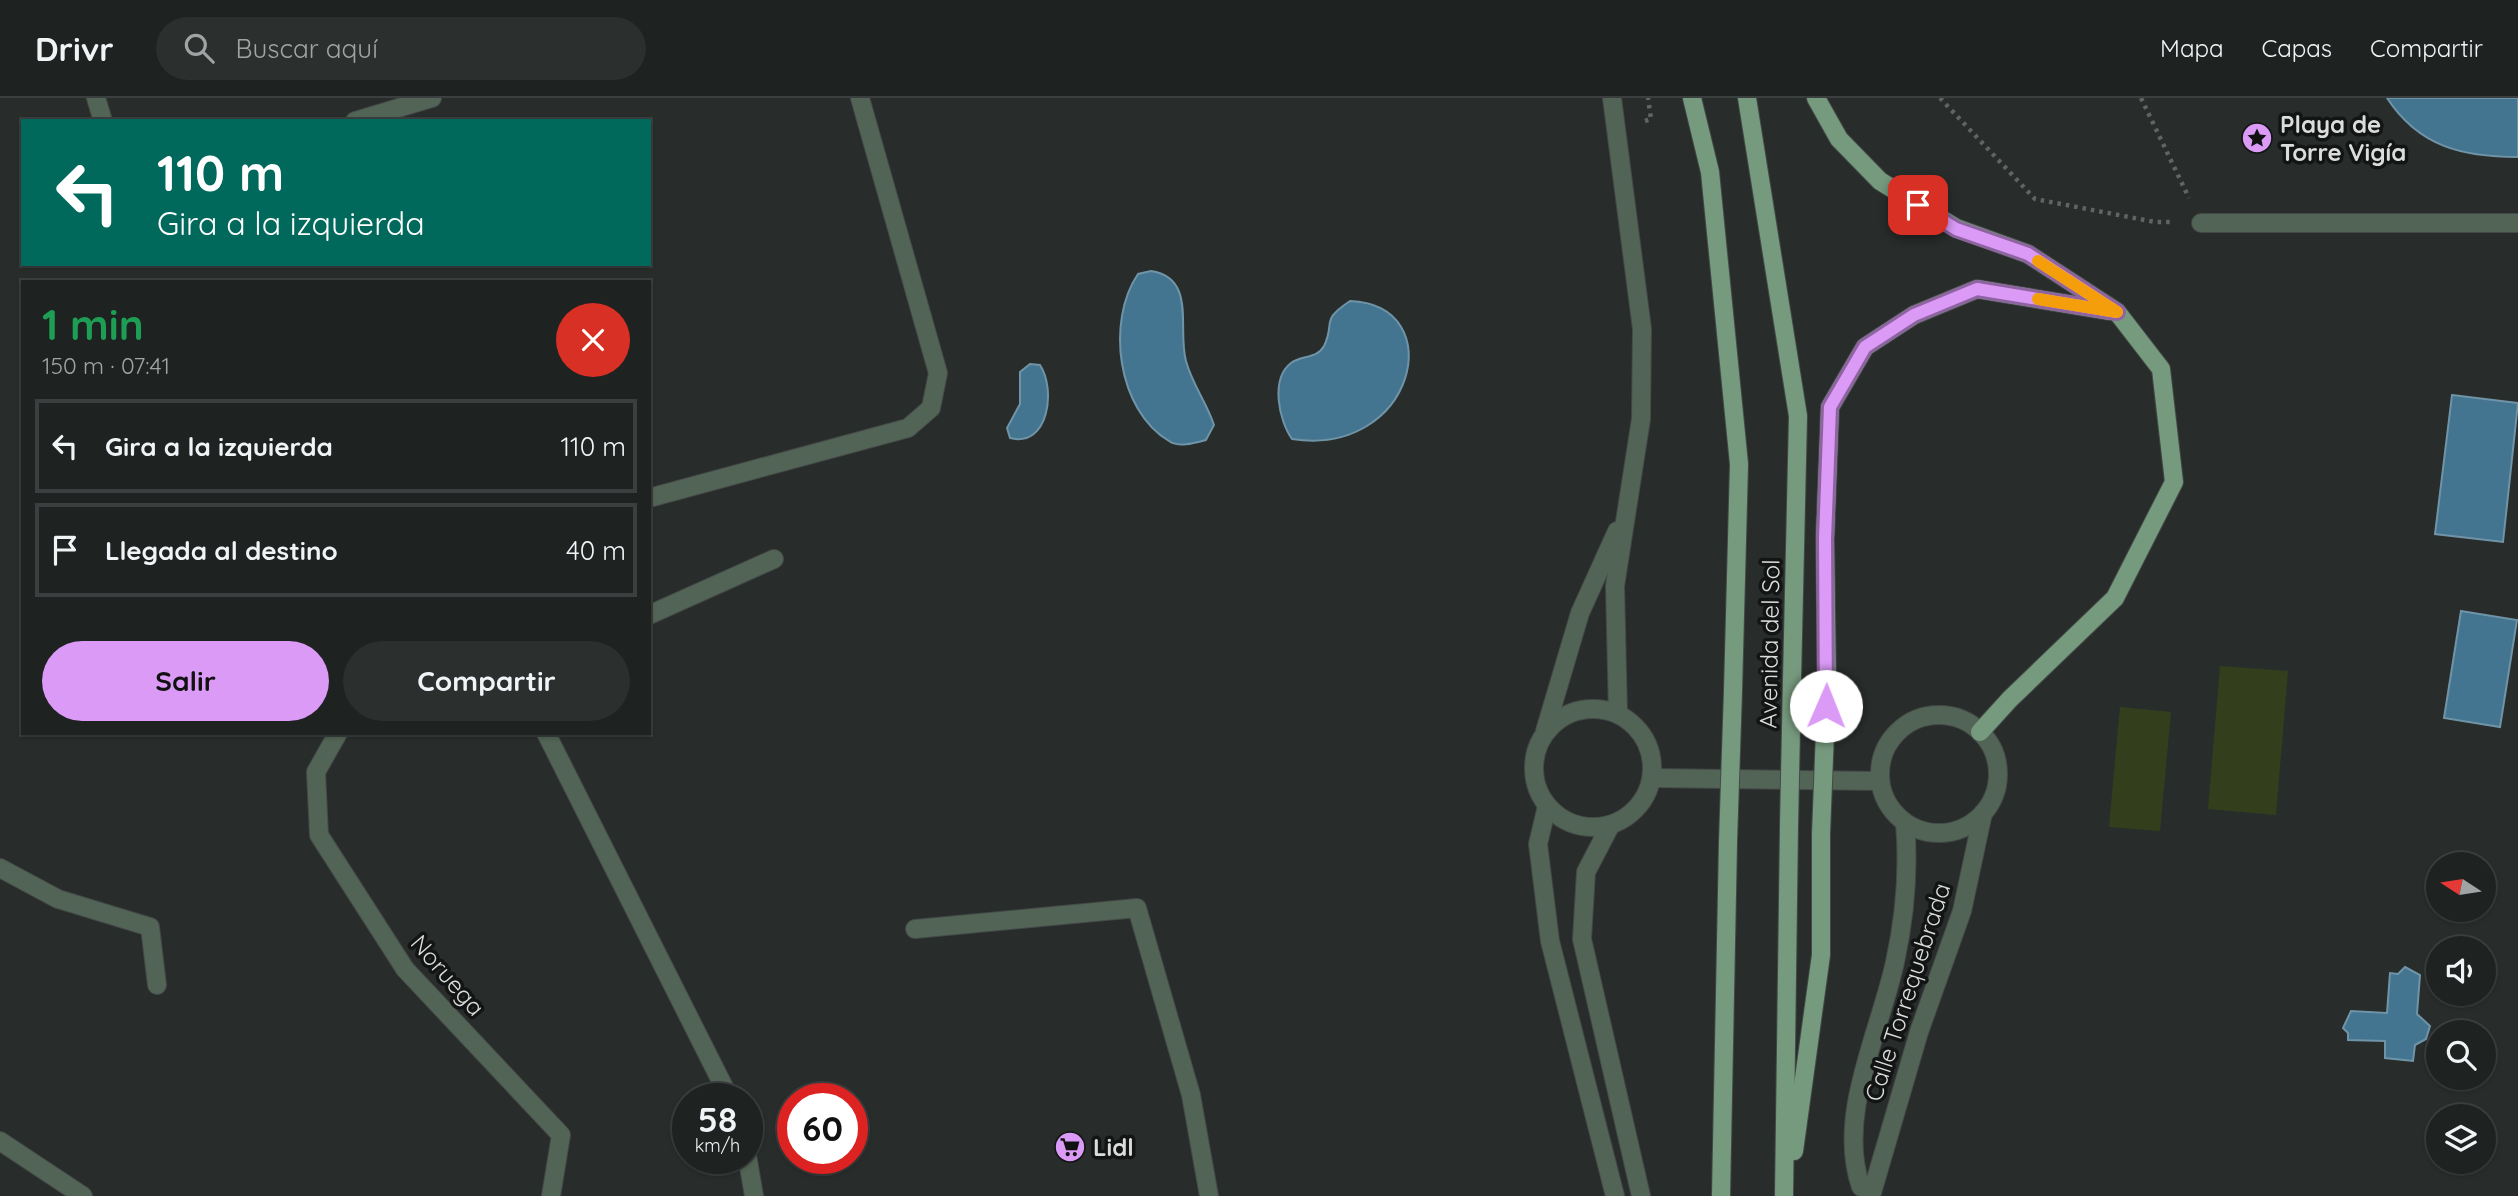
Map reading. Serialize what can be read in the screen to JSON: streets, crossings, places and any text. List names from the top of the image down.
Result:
{
  "streets": {
    "main road": ["Avenida del Sol"],
    "street": ["Noruega", "Calle Torrequebrada"]
  },
  "places": {
    "place": ["Playa de Torre Vigía"],
    "supermarket": ["Lidl"]
  },
  "north": "left",
  "page": {
    "header": "Drivr",
    "search": "Buscar aquí",
    "nav": ["Mapa", "Capas", "Compartir"],
    "turn": ["110 m", "Gira a la izquierda"],
    "heading": ["1 min", "150 m · 07:41"],
    "list": [
      {
        "name": "Gira a la izquierda",
        "value": "110 m"
      },
      {
        "name": "Llegada al destino",
        "value": "40 m"
      }
    ],
    "buttons": ["Salir", "Compartir"],
    "speed": "58 km/h",
    "limit": "60"
  }
}
